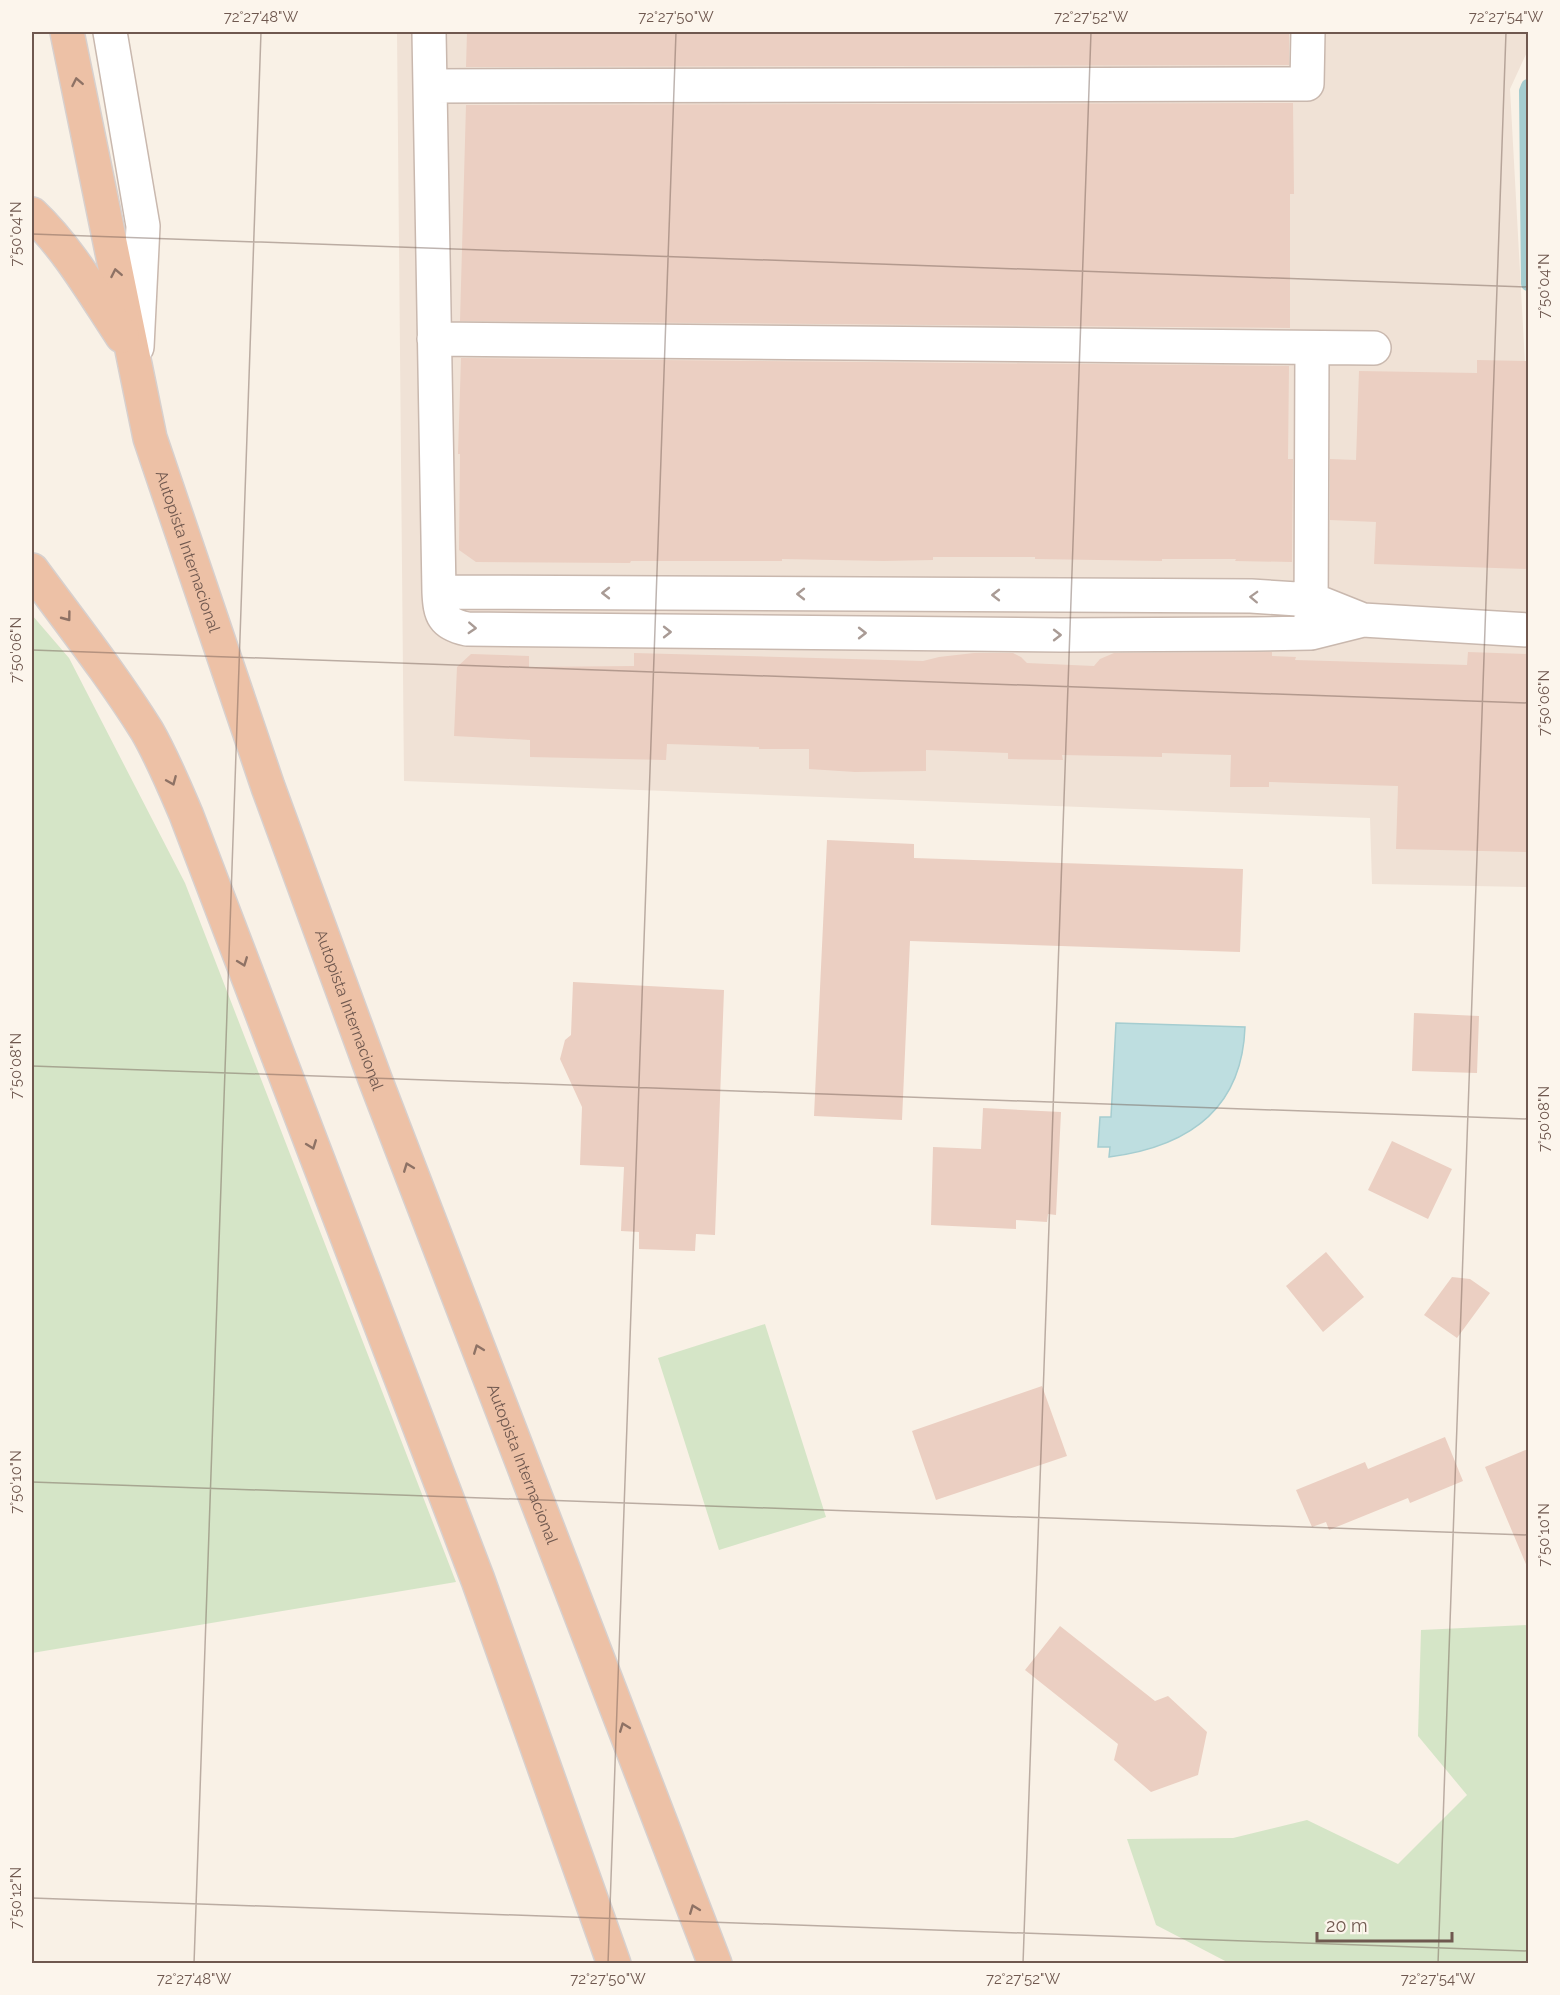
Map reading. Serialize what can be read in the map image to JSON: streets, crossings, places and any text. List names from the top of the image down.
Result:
{
  "streets": {
    "highway": ["Autopista Internacional"]
  },
  "scale_bar": "20 m",
  "coordinates": [
    "72°27'48\"W",
    "72°27'50\"W",
    "72°27'52\"W",
    "72°27'54\"W",
    "7°50'04\"N",
    "7°50'06\"N",
    "7°50'08\"N",
    "7°50'10\"N",
    "7°50'12\"N"
  ]
}
